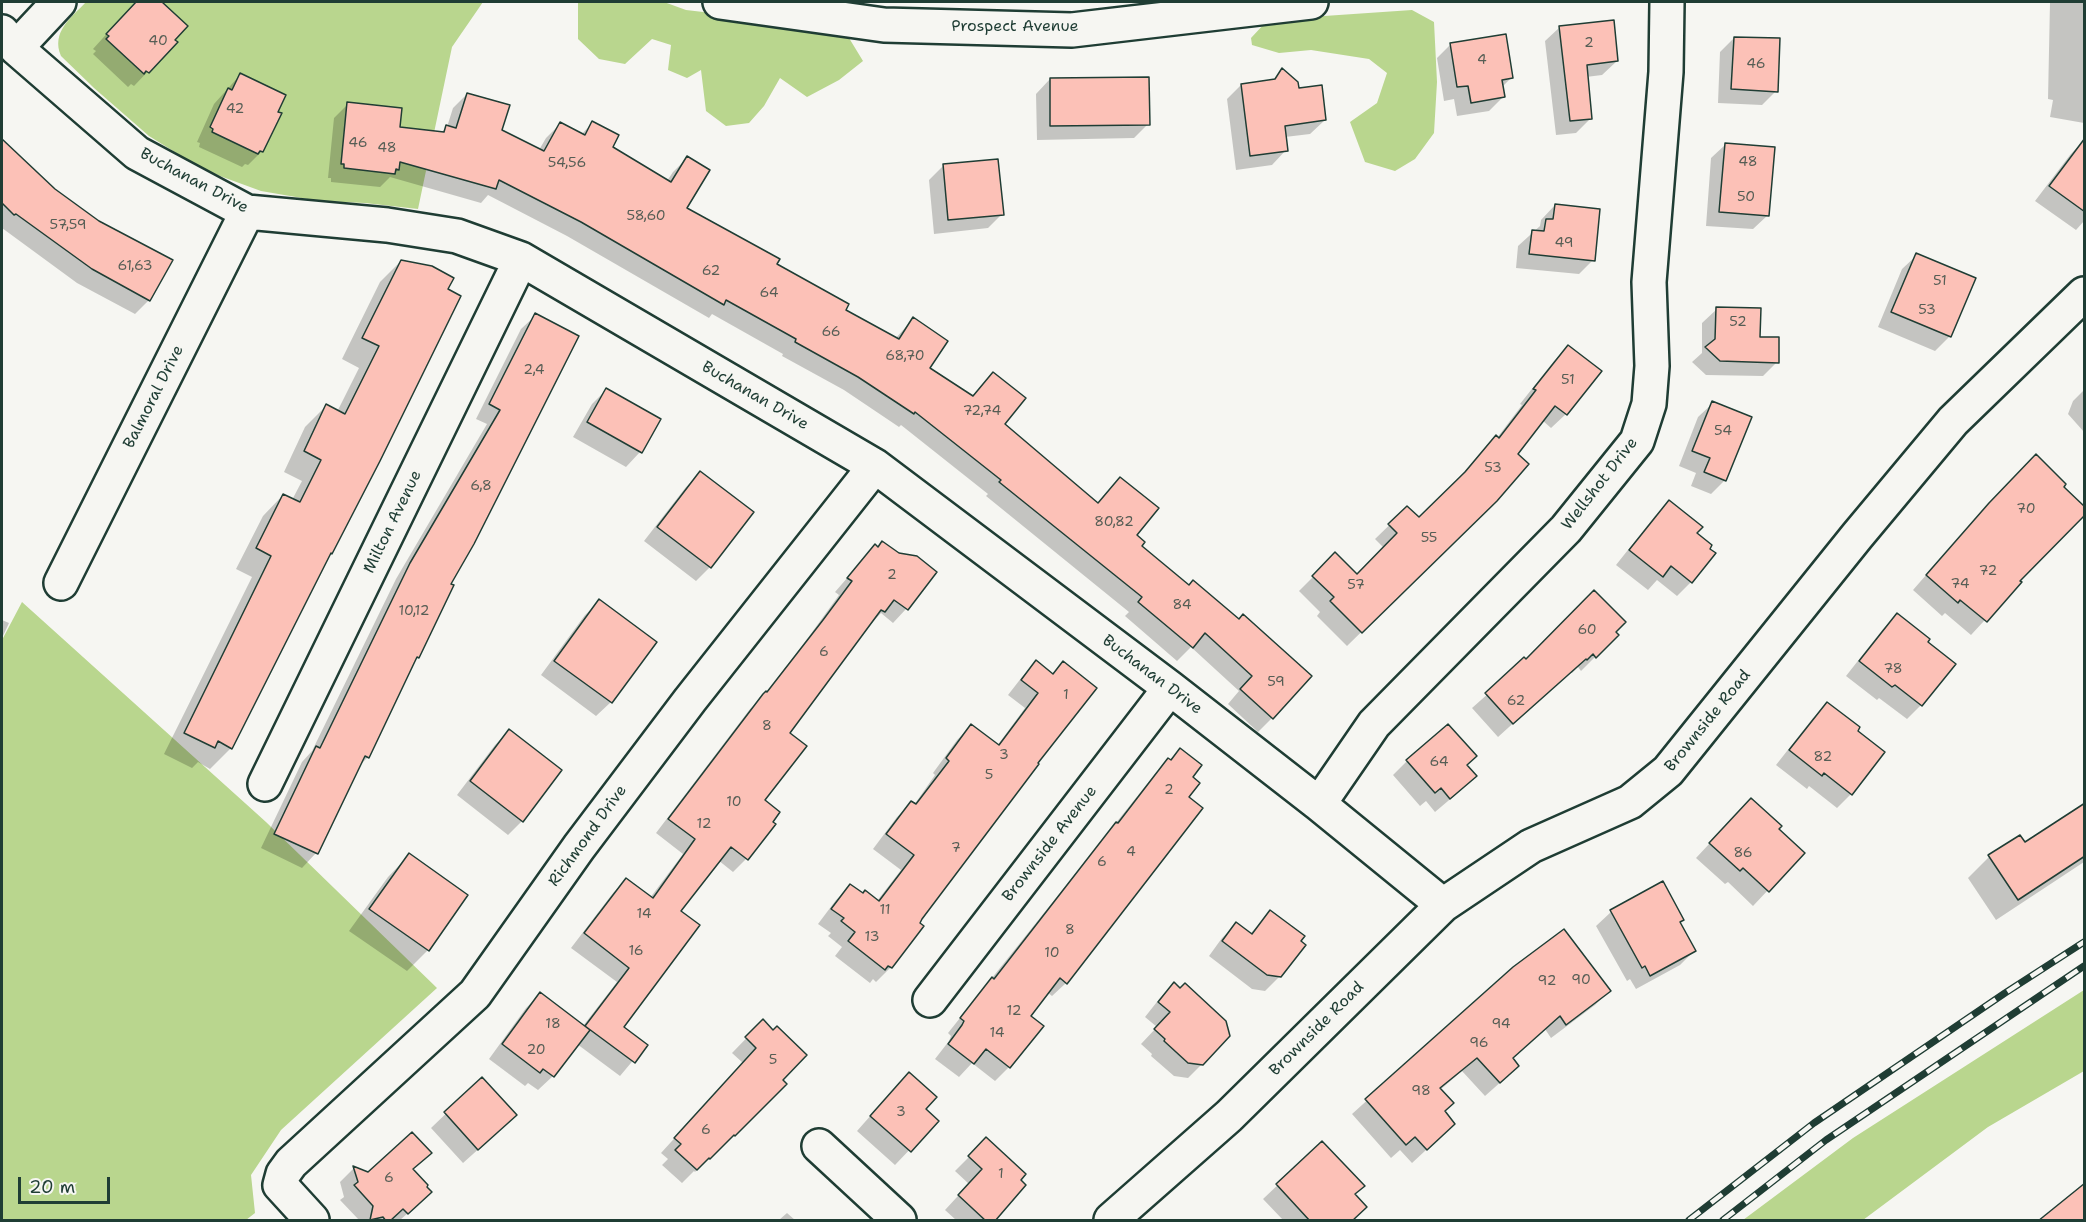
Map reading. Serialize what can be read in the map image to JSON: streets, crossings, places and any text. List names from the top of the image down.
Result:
{
  "streets": {
    "street": [
      "Prospect Avenue",
      "Buchanan Drive",
      "Balmoral Drive",
      "Wellshot Drive",
      "Milton Avenue",
      "Brownside Road",
      "Richmond Drive",
      "Brownside Avenue"
    ]
  },
  "crossings": [
    ["Buchanan Drive", "Balmoral Drive"],
    ["Buchanan Drive", "Wellshot Drive"],
    ["Buchanan Drive", "Milton Avenue"],
    ["Buchanan Drive", "Brownside Road"],
    ["Buchanan Drive", "Richmond Drive"],
    ["Buchanan Drive", "Brownside Avenue"]
  ],
  "house_numbers": [
    "40",
    "2",
    "4",
    "46",
    "42",
    "46",
    "48",
    "48",
    "54,56",
    "50",
    "58,60",
    "57,59",
    "49",
    "61,63",
    "62",
    "51",
    "64",
    "53",
    "52",
    "66",
    "68,70",
    "2,4",
    "51",
    "72,74",
    "54",
    "53",
    "6,8",
    "70",
    "80,82",
    "55",
    "72",
    "2",
    "74",
    "57",
    "84",
    "10,12",
    "60",
    "6",
    "78",
    "59",
    "1",
    "62",
    "8",
    "3",
    "82",
    "64",
    "5",
    "2",
    "10",
    "12",
    "7",
    "4",
    "86",
    "6",
    "11",
    "14",
    "8",
    "13",
    "16",
    "10",
    "90",
    "92",
    "12",
    "18",
    "94",
    "14",
    "96",
    "20",
    "5",
    "98",
    "3",
    "6",
    "1",
    "6"
  ],
  "scale_bar": "20 m"
}
